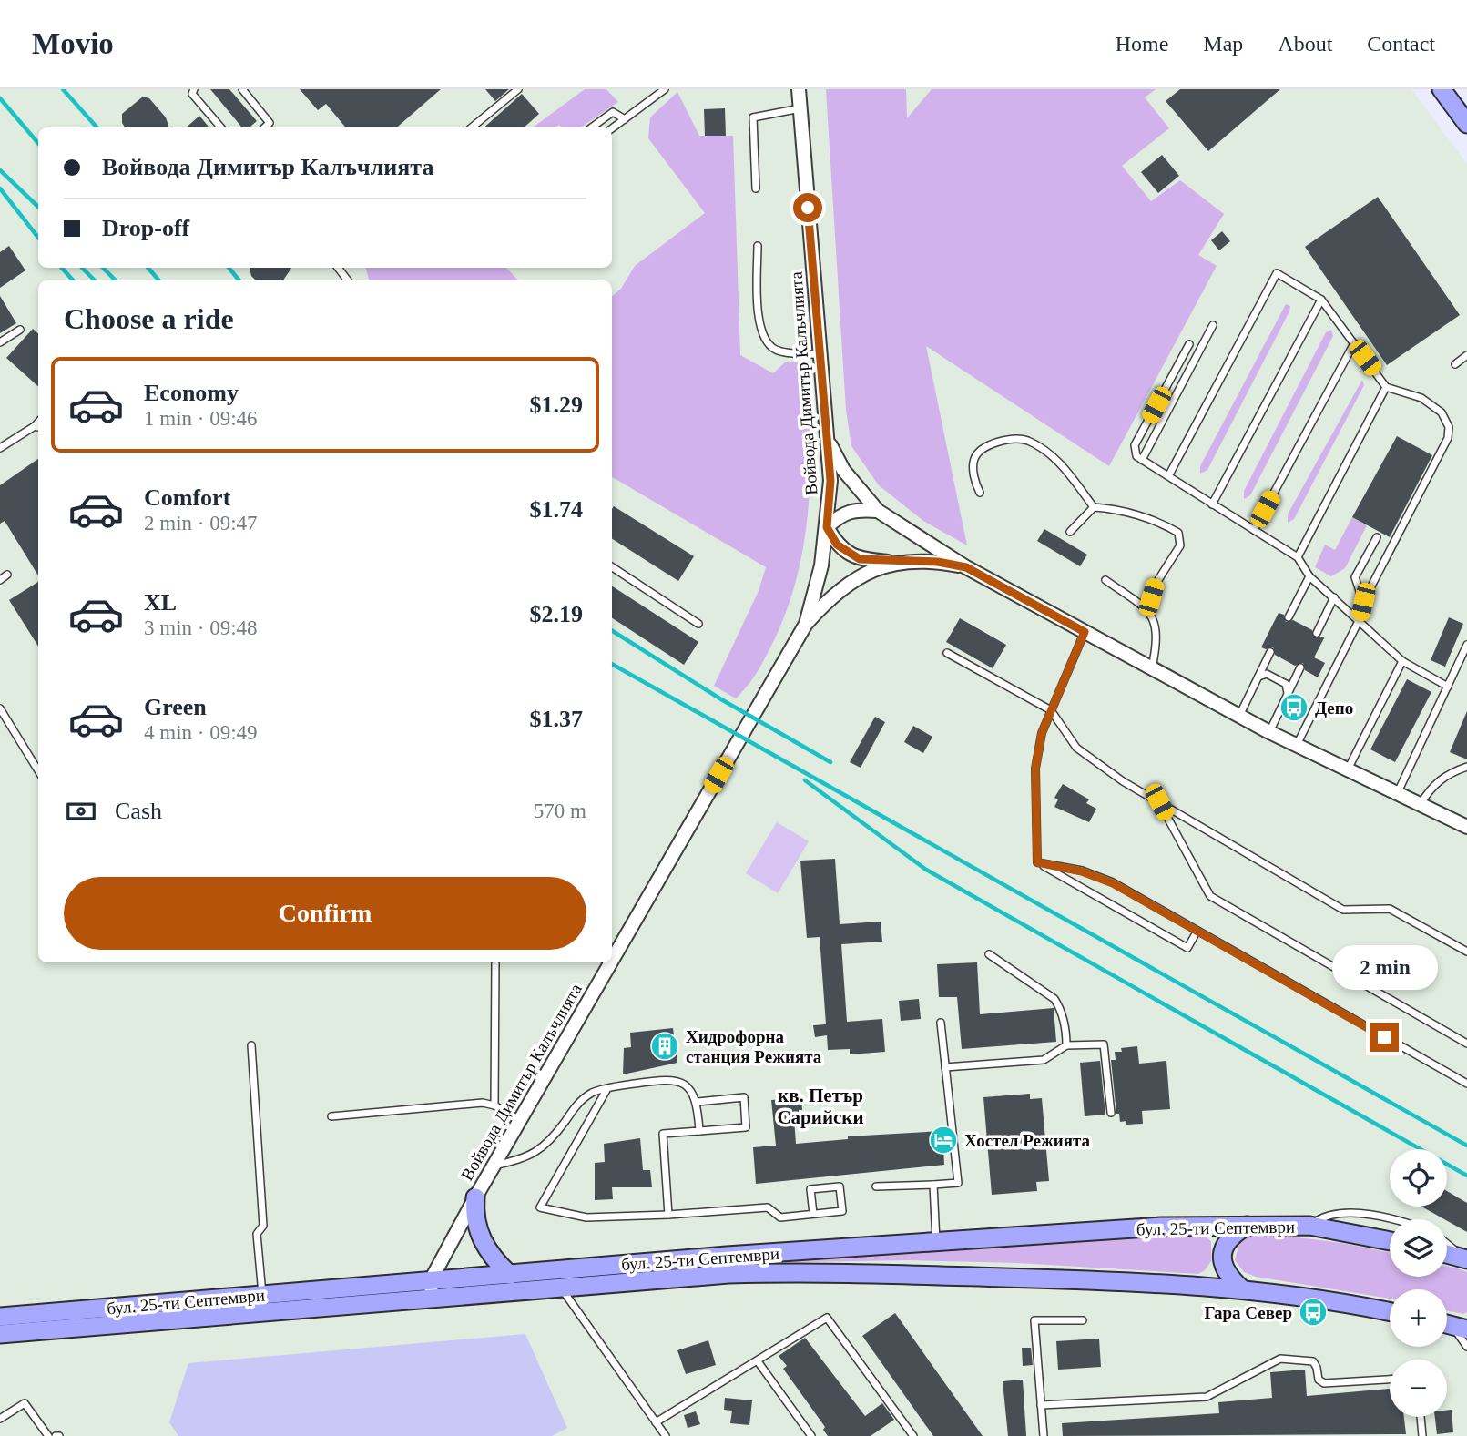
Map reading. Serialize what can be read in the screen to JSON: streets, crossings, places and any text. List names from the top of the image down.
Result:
{
  "streets": {
    "main road": ["бул. 25-ти Септември"],
    "street": ["Войвода Димитър Калъчлията"]
  },
  "crossings": [
    ["Войвода Димитър Калъчлията", "бул. 25-ти Септември"]
  ],
  "districts": ["кв. Петър Сарийски"],
  "places": {
    "bus stop": ["Депо", "Гара Север"],
    "building": ["Хидрофорна станция Режията"],
    "hotel": ["Хостел Режията"]
  },
  "page": {
    "header": "Movio",
    "nav": [
      "Home",
      "Map",
      "About",
      "Contact"
    ],
    "banner": ["Войвода Димитър Калъчлията", "Drop-off"],
    "heading": "Choose a ride",
    "list": [
      {
        "name": "Economy",
        "note": "1 min · 09:46",
        "value": "$1.29"
      },
      {
        "name": "Comfort",
        "note": "2 min · 09:47",
        "value": "$1.74"
      },
      {
        "name": "XL",
        "note": "3 min · 09:48",
        "value": "$2.19"
      },
      {
        "name": "Green",
        "note": "4 min · 09:49",
        "value": "$1.37"
      }
    ],
    "pay": ["Cash", "570 m"],
    "buttons": "Confirm",
    "bubble": "2 min",
    "map_buttons": ["+", "−"]
  }
}
